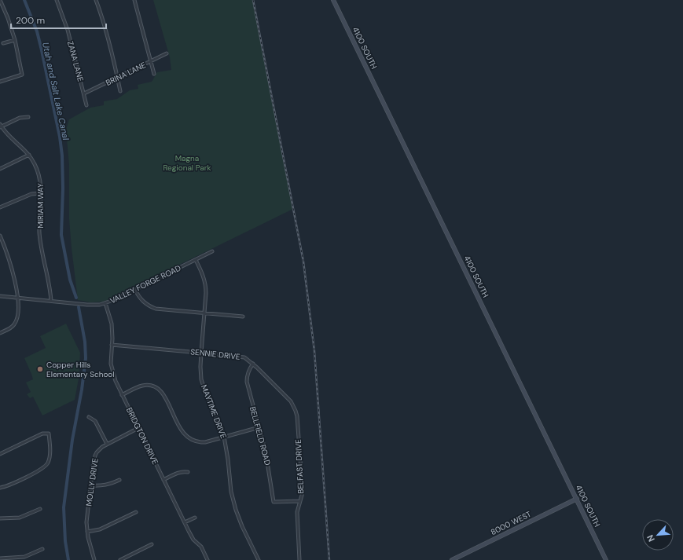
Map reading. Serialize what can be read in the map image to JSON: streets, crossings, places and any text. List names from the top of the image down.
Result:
{
  "streets": {
    "main road": ["4100 SOUTH", "8000 WEST"],
    "street": [
      "ZANA LANE",
      "BRINA LANE",
      "MIRIAM WAY",
      "VALLEY FORGE ROAD",
      "SENNIE DRIVE",
      "MAYTIME DRIVE",
      "BRIDGTON DRIVE",
      "BELLFIELD ROAD",
      "BELFAST DRIVE",
      "MOLLY DRIVE"
    ]
  },
  "crossings": [
    ["4100 SOUTH", "8000 WEST"],
    ["ZANA LANE", "BRINA LANE"],
    ["MIRIAM WAY", "VALLEY FORGE ROAD"],
    ["VALLEY FORGE ROAD", "MAYTIME DRIVE"],
    ["VALLEY FORGE ROAD", "BRIDGTON DRIVE"],
    ["SENNIE DRIVE", "MAYTIME DRIVE"],
    ["SENNIE DRIVE", "BRIDGTON DRIVE"],
    ["SENNIE DRIVE", "BELLFIELD ROAD"],
    ["SENNIE DRIVE", "BELFAST DRIVE"],
    ["BRIDGTON DRIVE", "MOLLY DRIVE"],
    ["BELLFIELD ROAD", "BELFAST DRIVE"]
  ],
  "water": ["Utah and Salt Lake Canal"],
  "parks": ["Magna Regional Park"],
  "places": ["Copper Hills Elementary School"],
  "scale_bar": "200 m",
  "north": "bottom left"
}
